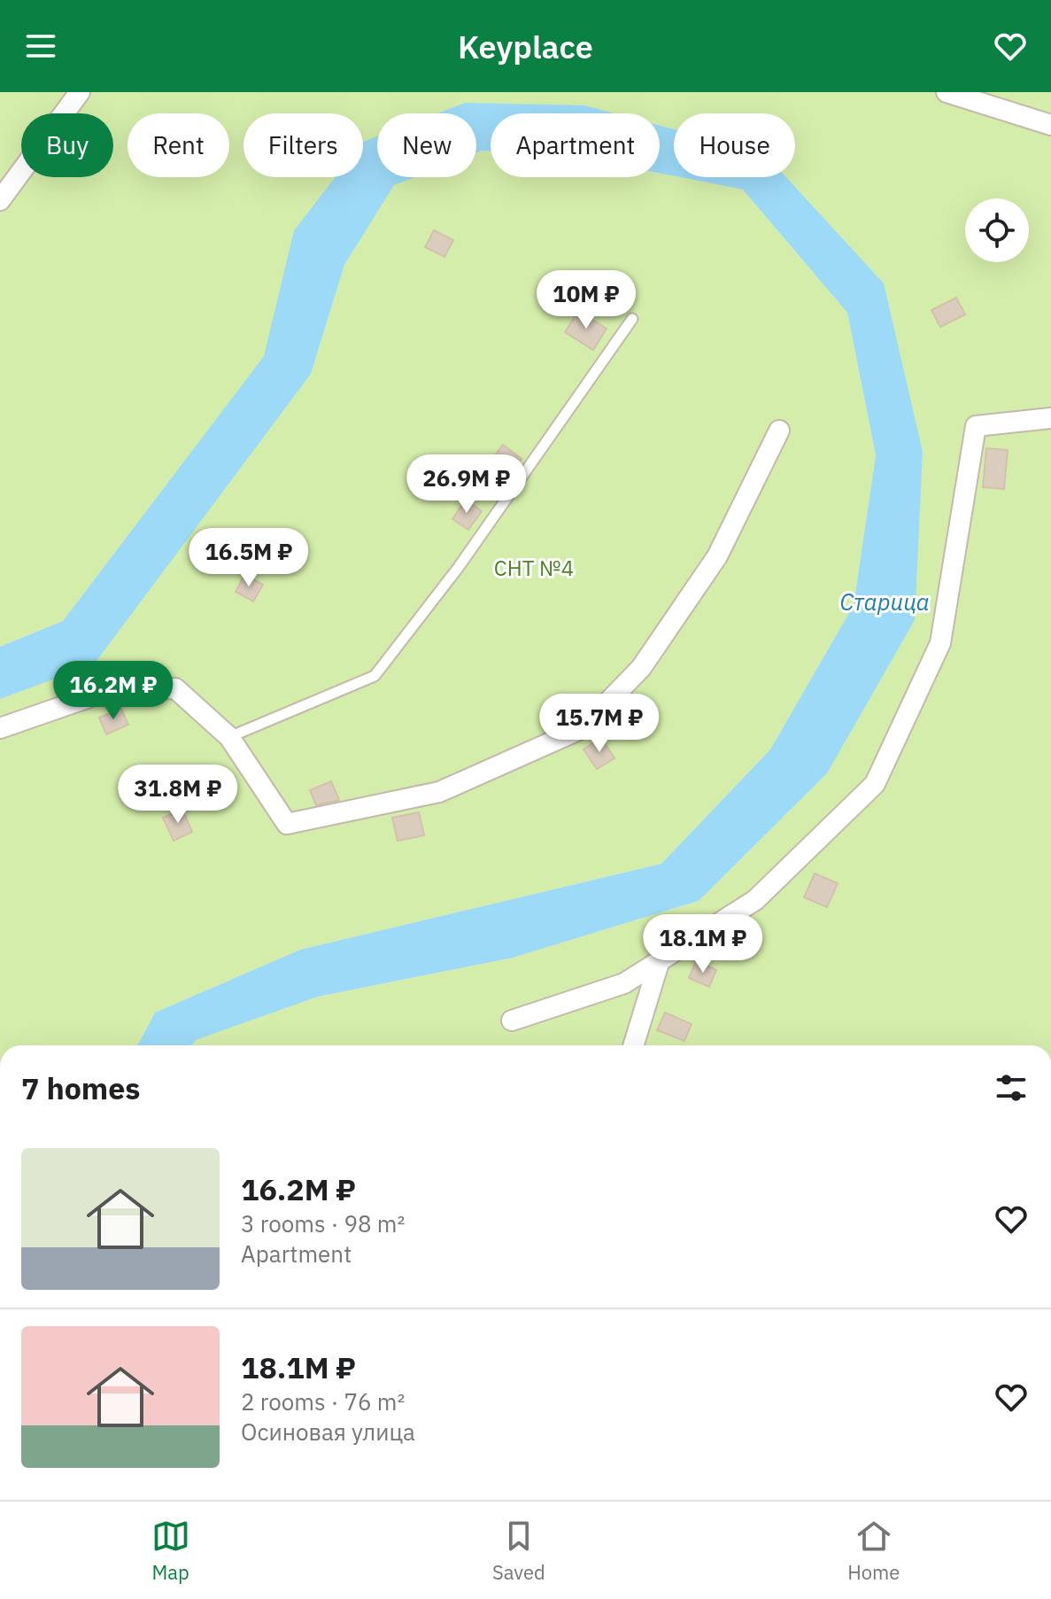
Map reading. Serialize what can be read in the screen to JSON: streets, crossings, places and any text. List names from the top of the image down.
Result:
{
  "water": ["Старица"],
  "parks": ["СНТ №4"],
  "page": {
    "header": "Keyplace",
    "chip": [
      "Buy",
      "Rent",
      "Filters",
      "New",
      "Apartment",
      "House"
    ],
    "price": [
      "10M ₽",
      "26.9M ₽",
      "16.5M ₽",
      "16.2M ₽",
      "15.7M ₽",
      "31.8M ₽",
      "18.1M ₽"
    ],
    "heading": "7 homes",
    "list": [
      {
        "name": "16.2M ₽",
        "note": "3 rooms · 98 m² · Apartment"
      },
      {
        "name": "18.1M ₽",
        "note": "2 rooms · 76 m² · Осиновая улица"
      }
    ],
    "tabs": ["Map", "Saved", "Home"]
  }
}
